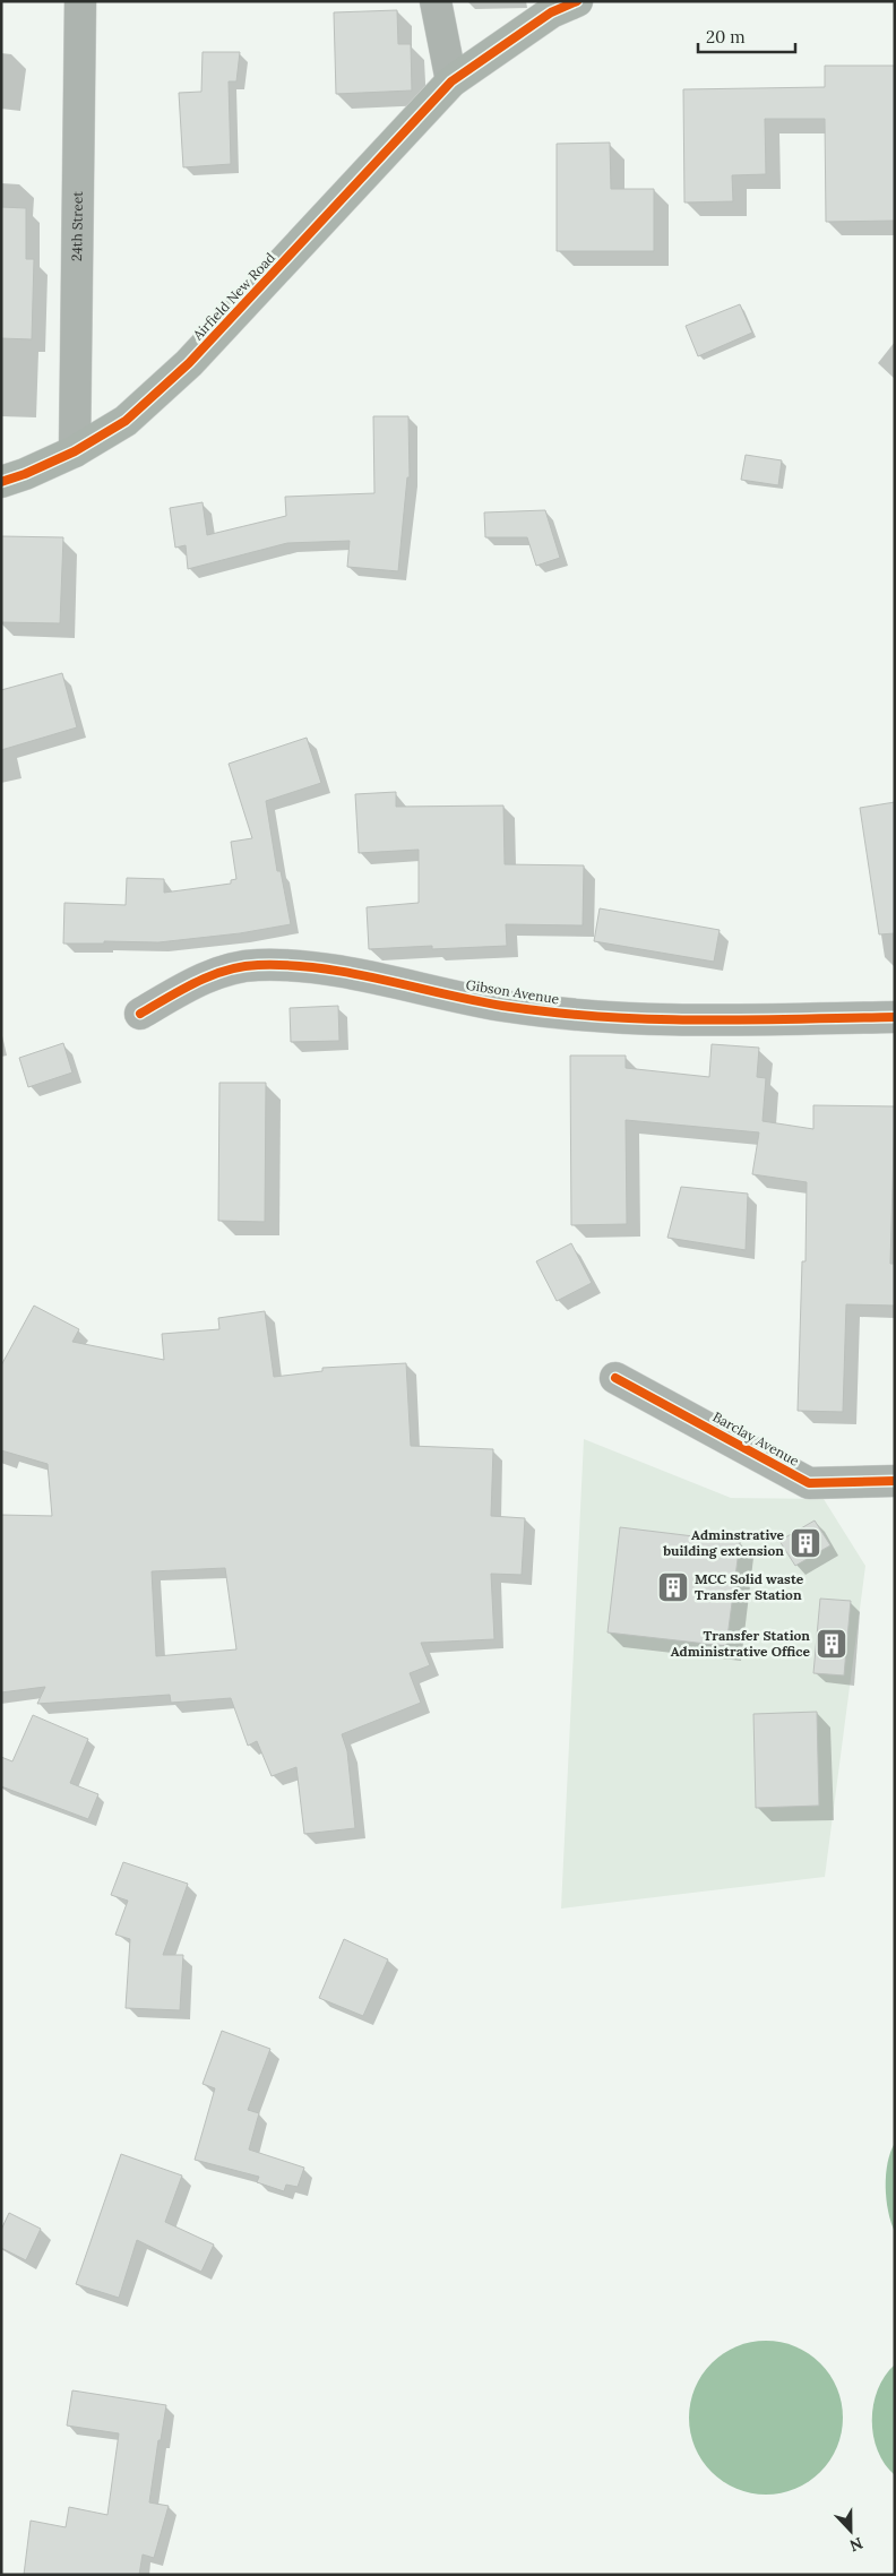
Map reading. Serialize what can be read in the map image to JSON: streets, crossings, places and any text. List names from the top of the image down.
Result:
{
  "streets": {
    "street": [
      "24th Street",
      "Airfield New Road",
      "Gibson Avenue",
      "Barclay Avenue"
    ]
  },
  "crossings": [
    ["24th Street", "Airfield New Road"]
  ],
  "places": {
    "building": ["Adminstrative building extension", "MCC Solid waste Transfer Station", "Transfer Station Administrative Office"]
  },
  "scale_bar": "20 m",
  "north": "bottom"
}
